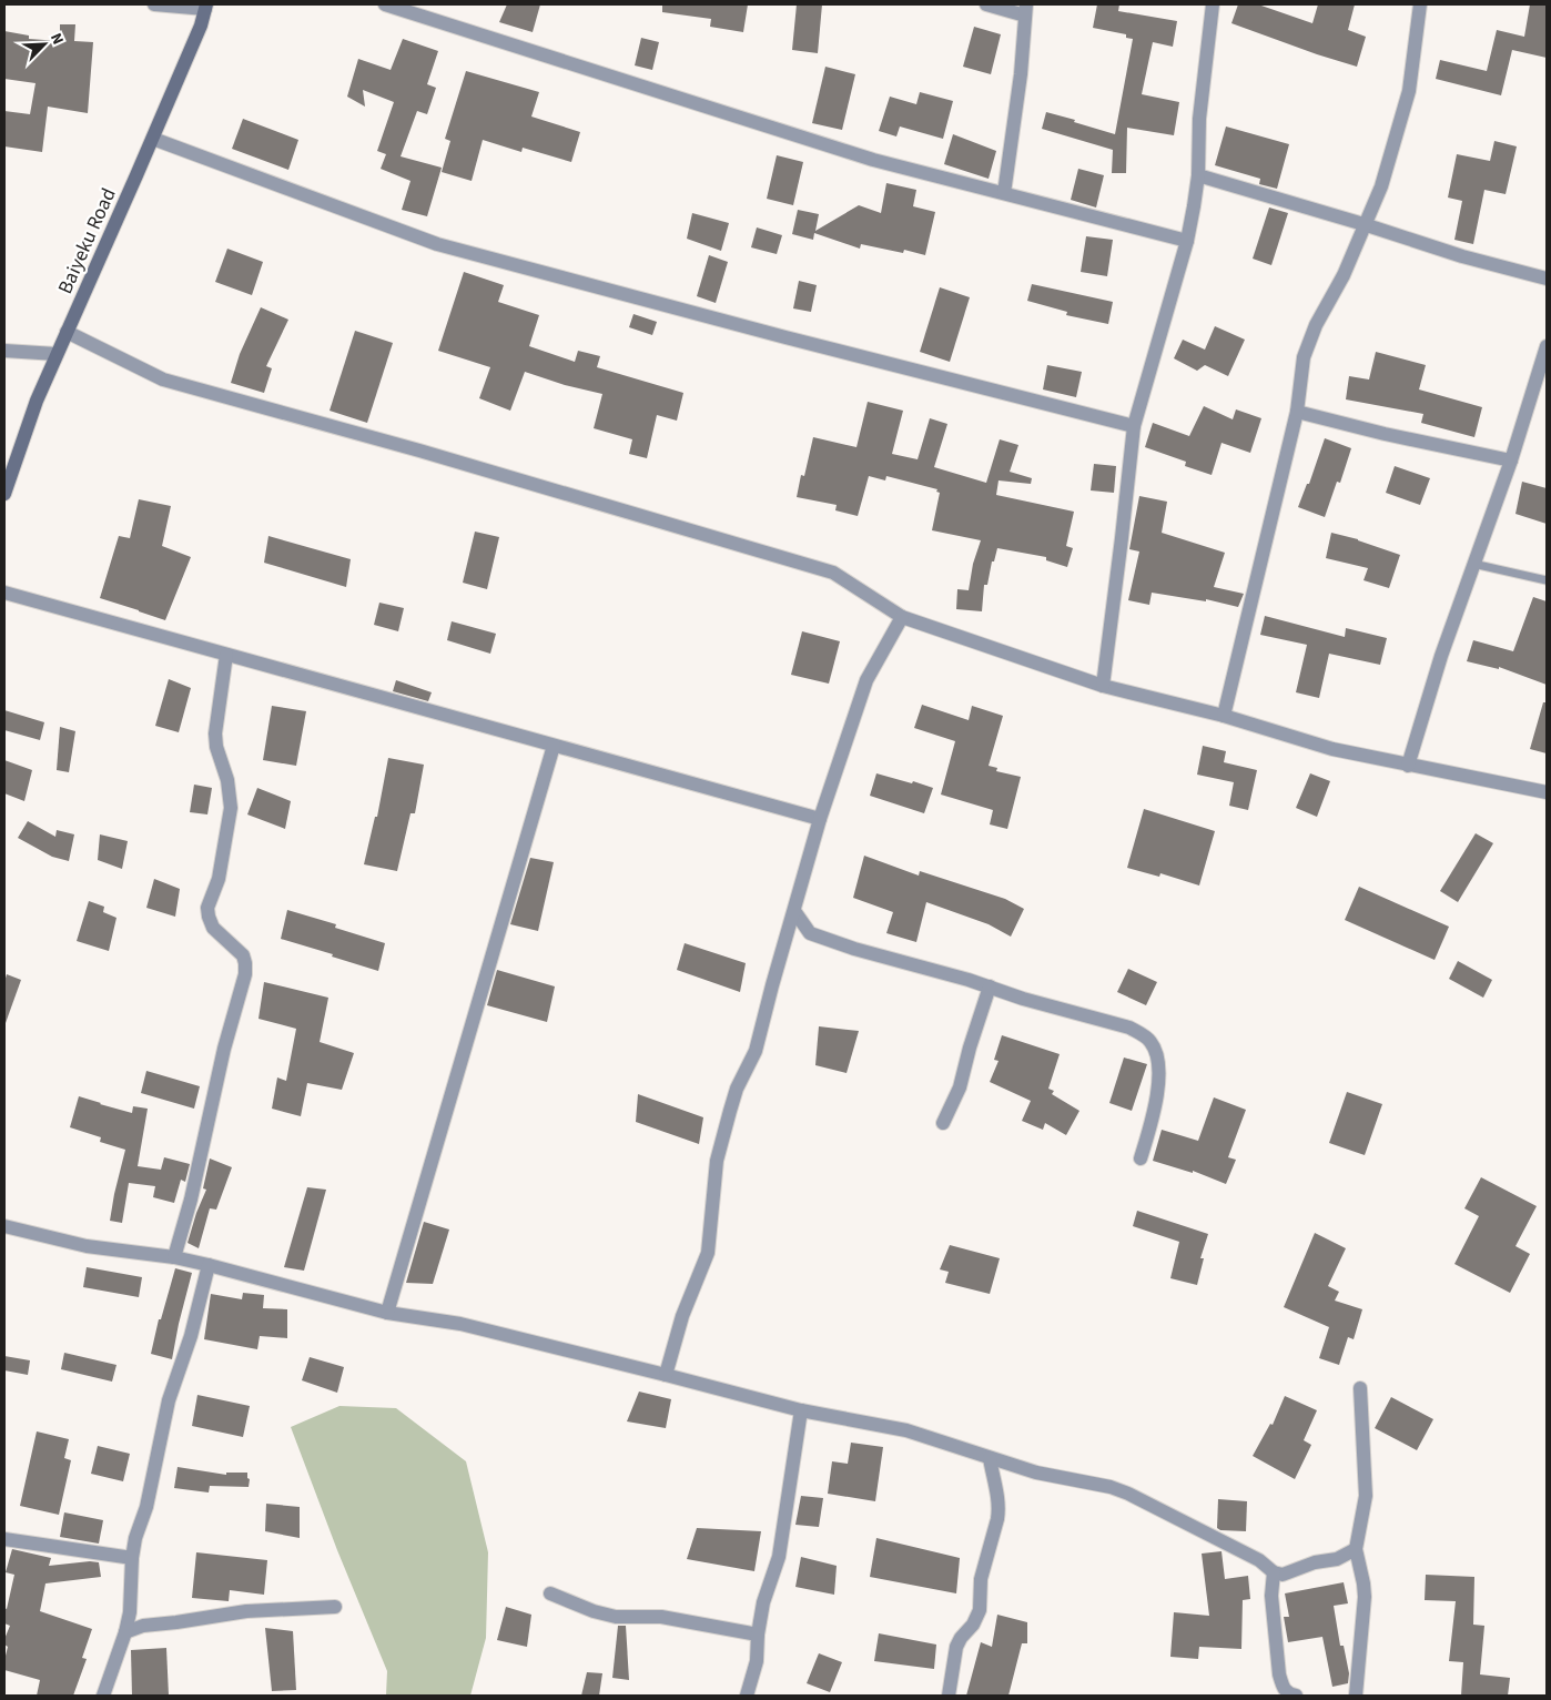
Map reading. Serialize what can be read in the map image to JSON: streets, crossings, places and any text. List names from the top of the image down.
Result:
{
  "streets": {
    "main road": ["Baiyeku Road"]
  },
  "north": "top right"
}
